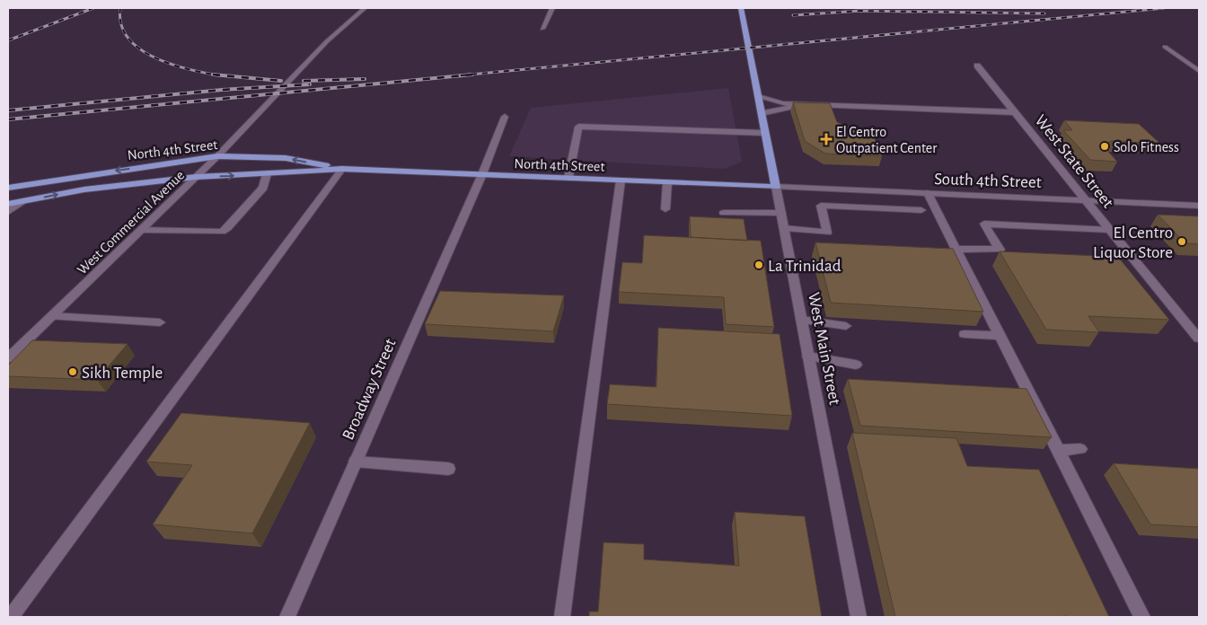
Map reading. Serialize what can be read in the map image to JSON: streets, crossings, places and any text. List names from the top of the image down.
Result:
{
  "streets": {
    "main road": ["North 4th Street", "West Main Street"],
    "street": [
      "West State Street",
      "South 4th Street",
      "West Commercial Avenue",
      "Broadway Street"
    ]
  },
  "crossings": [
    ["North 4th Street", "South 4th Street"],
    ["North 4th Street", "West Commercial Avenue"],
    ["North 4th Street", "West Main Street"],
    ["North 4th Street", "Broadway Street"],
    ["West State Street", "South 4th Street"],
    ["South 4th Street", "West Main Street"]
  ],
  "places": {
    "health": ["El Centro Outpatient Center"],
    "other": [
      "Solo Fitness",
      "El Centro Liquor Store",
      "La Trinidad",
      "Sikh Temple"
    ]
  }
}
